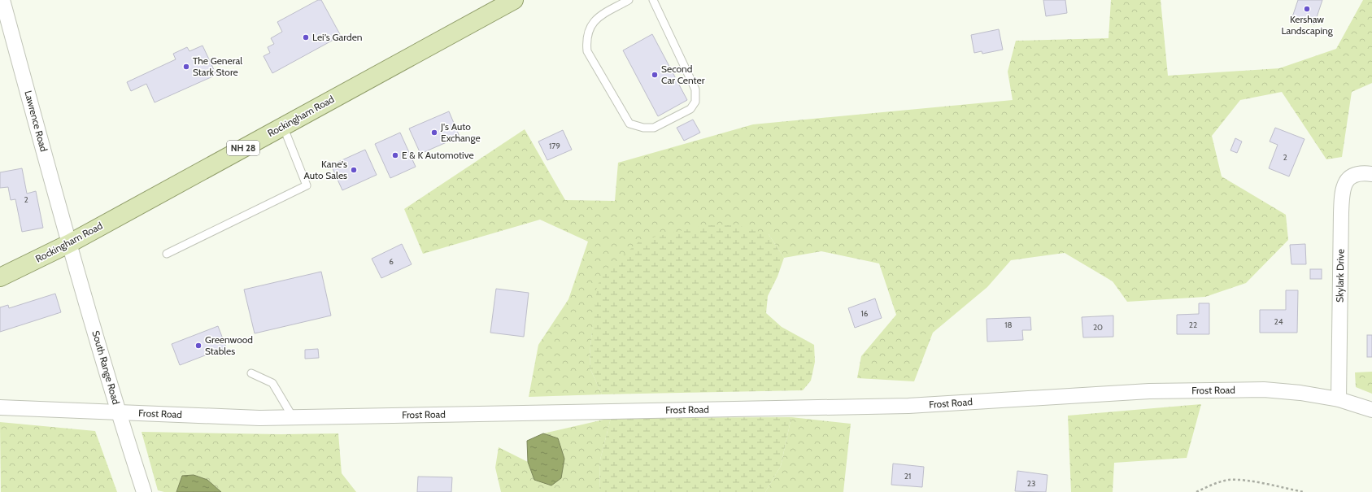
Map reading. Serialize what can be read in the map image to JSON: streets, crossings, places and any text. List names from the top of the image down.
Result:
{
  "streets": {
    "main road": ["Rockingham Road", "NH 28"],
    "street": [
      "Lawrence Road",
      "Skylark Drive",
      "South Range Road",
      "Frost Road"
    ]
  },
  "crossings": [
    ["Rockingham Road", "Lawrence Road"],
    ["Rockingham Road", "South Range Road"],
    ["Lawrence Road", "South Range Road"],
    ["Skylark Drive", "Frost Road"],
    ["South Range Road", "Frost Road"]
  ],
  "places": [
    "Kershaw Landscaping",
    "Lei's Garden",
    "The General Stark Store",
    "Second Car Center",
    "J's Auto Exchange",
    "E & K Automotive",
    "Kane's Auto Sales",
    "Greenwood Stables"
  ],
  "house_numbers": [
    "179",
    "2",
    "2",
    "6",
    "16",
    "24",
    "18",
    "22",
    "20",
    "21",
    "23"
  ]
}
